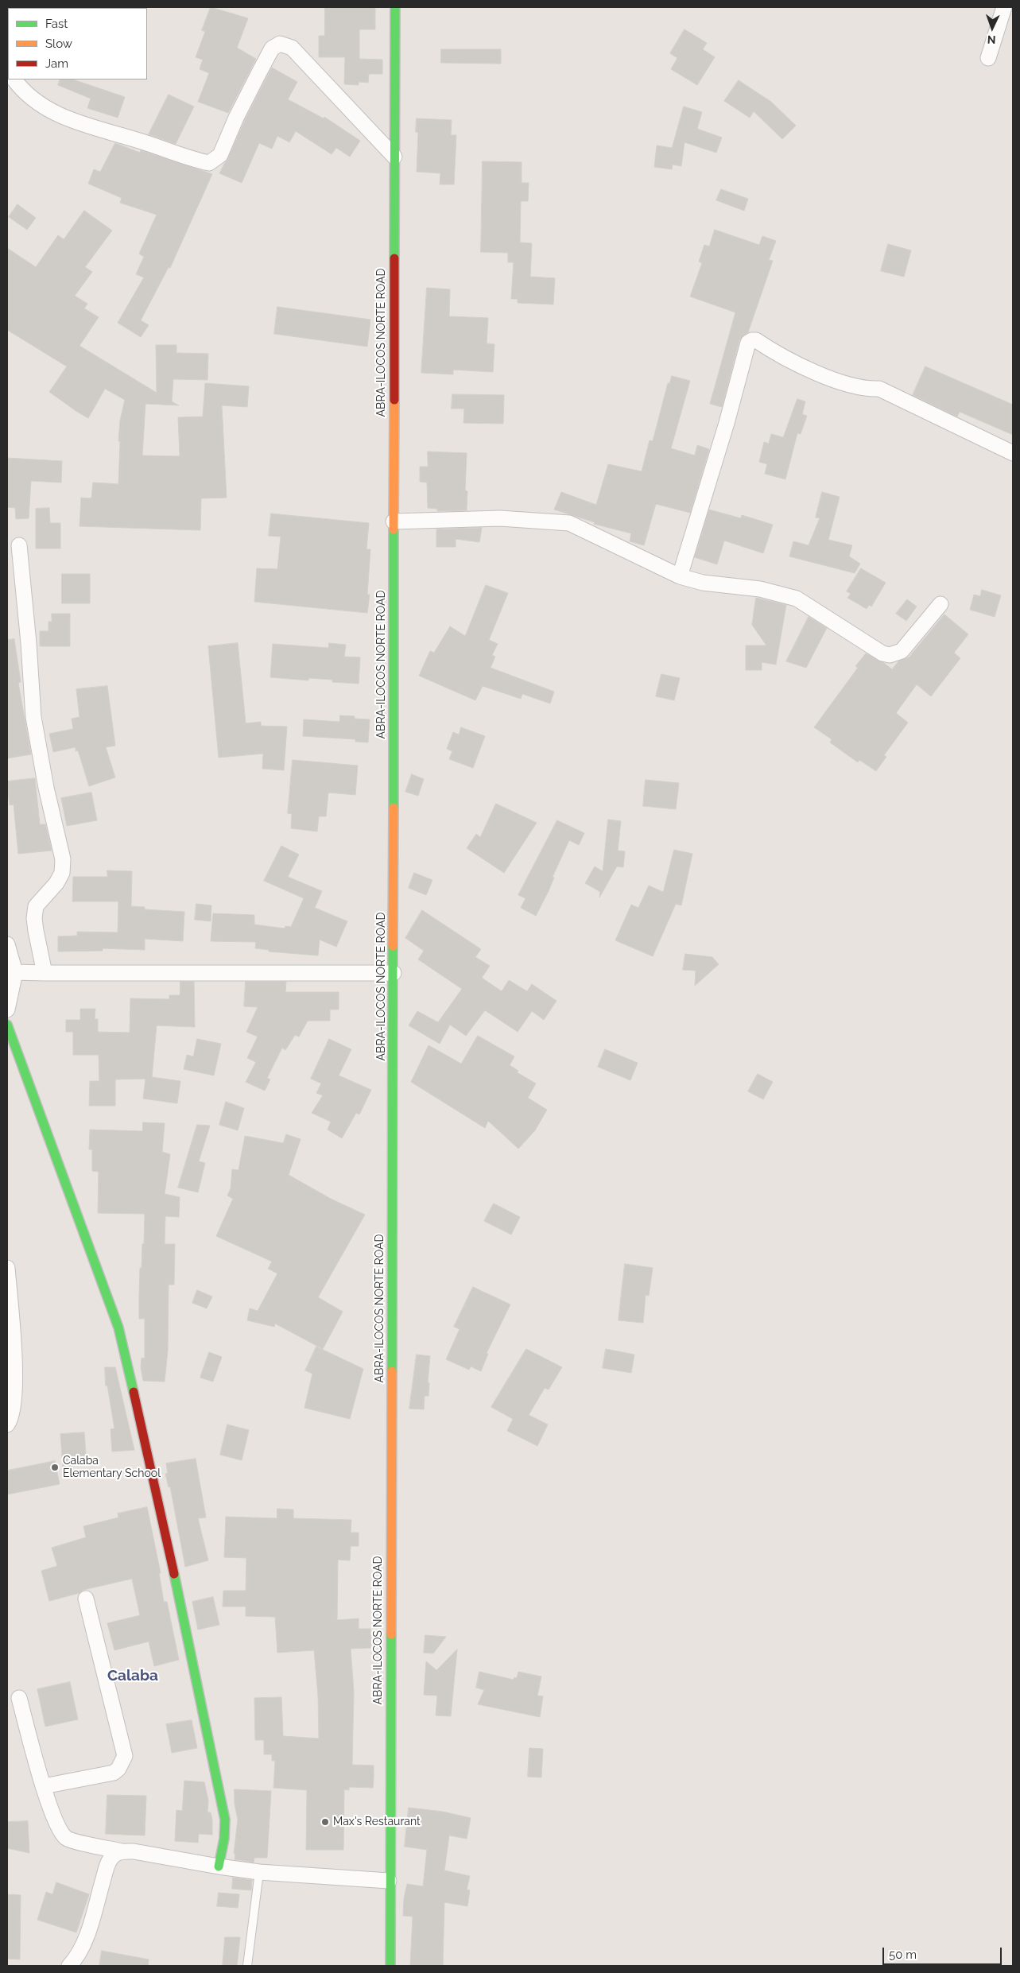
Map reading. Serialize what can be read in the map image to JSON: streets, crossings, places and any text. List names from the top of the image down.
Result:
{
  "streets": {
    "main road": ["ABRA-ILOCOS NORTE ROAD"]
  },
  "districts": ["Calaba"],
  "places": ["Calaba Elementary School", "Max's Restaurant"],
  "legend": ["Fast", "Slow", "Jam"],
  "scale_bar": "50 m",
  "north": "bottom"
}
